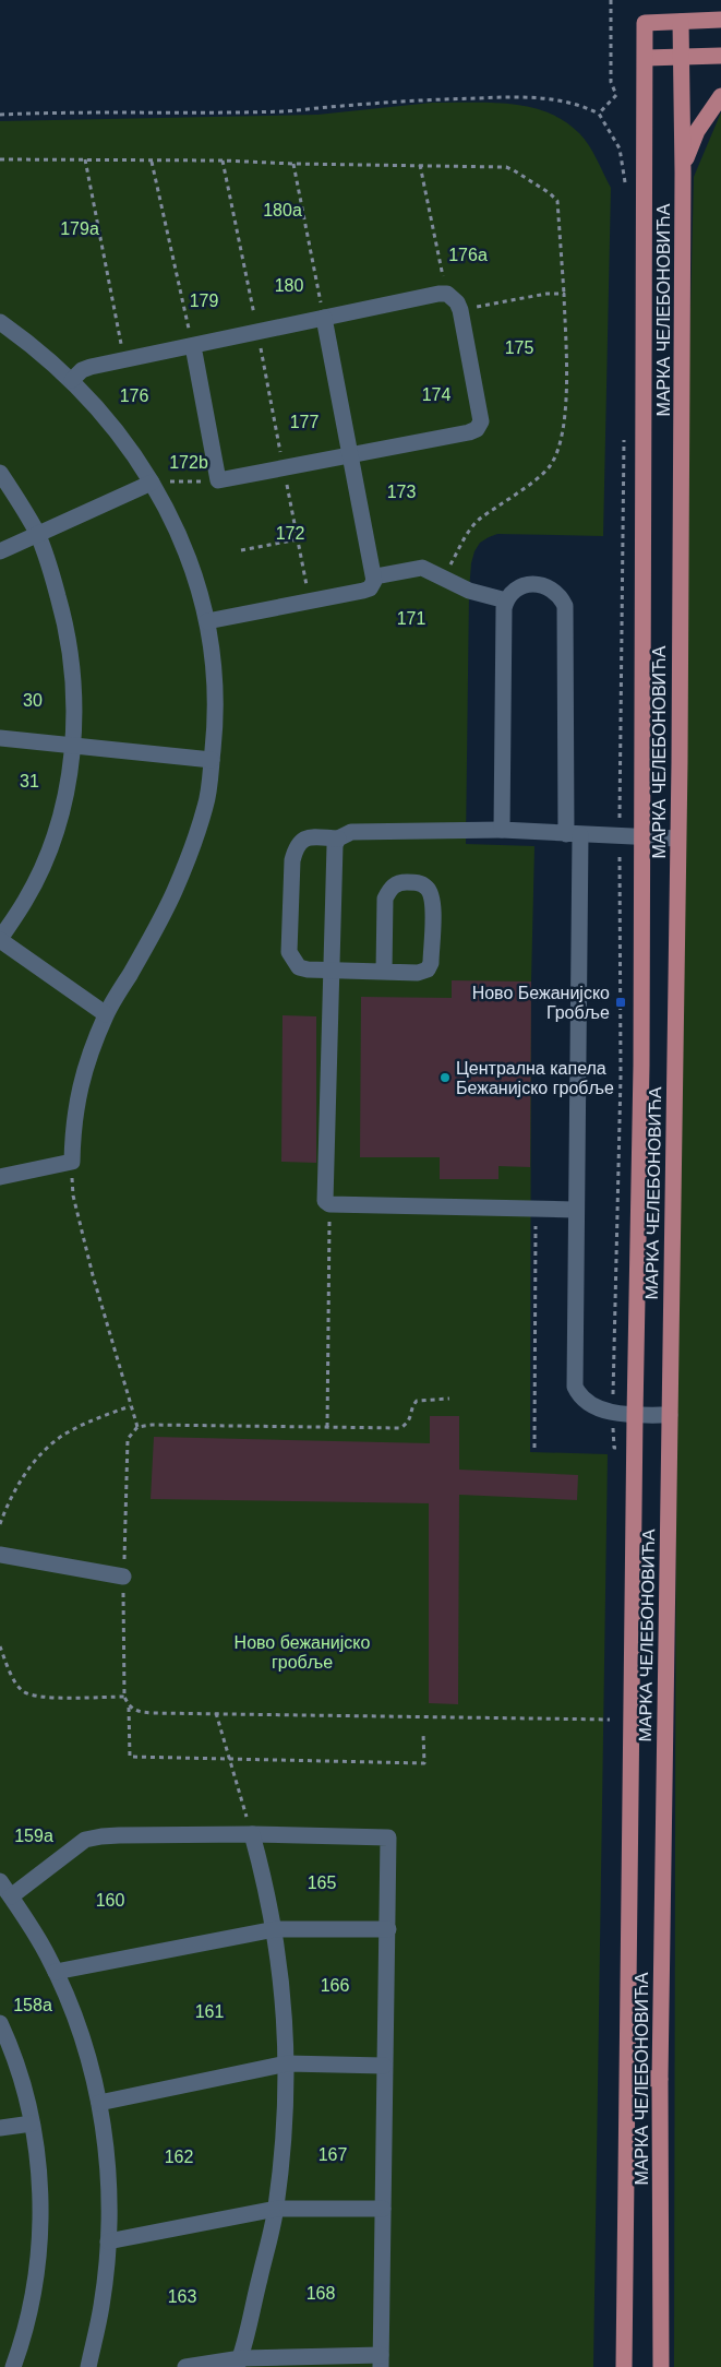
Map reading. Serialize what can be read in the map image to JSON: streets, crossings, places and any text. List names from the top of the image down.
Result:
{
  "streets": {
    "main road": ["МАРКА ЧЕЛЕБОНОВИЋА"]
  },
  "parks": [
    "180a",
    "179a",
    "176a",
    "180",
    "179",
    "175",
    "174",
    "176",
    "177",
    "172b",
    "173",
    "172",
    "171",
    "30",
    "31",
    "Ново бежанијско гробље",
    "159a",
    "165",
    "160",
    "166",
    "158a",
    "161",
    "167",
    "162",
    "168",
    "163"
  ],
  "places": {
    "transit": ["Ново Бежанијско Гробље"],
    "other": ["Централна капела Бежанијско гробље"]
  }
}
